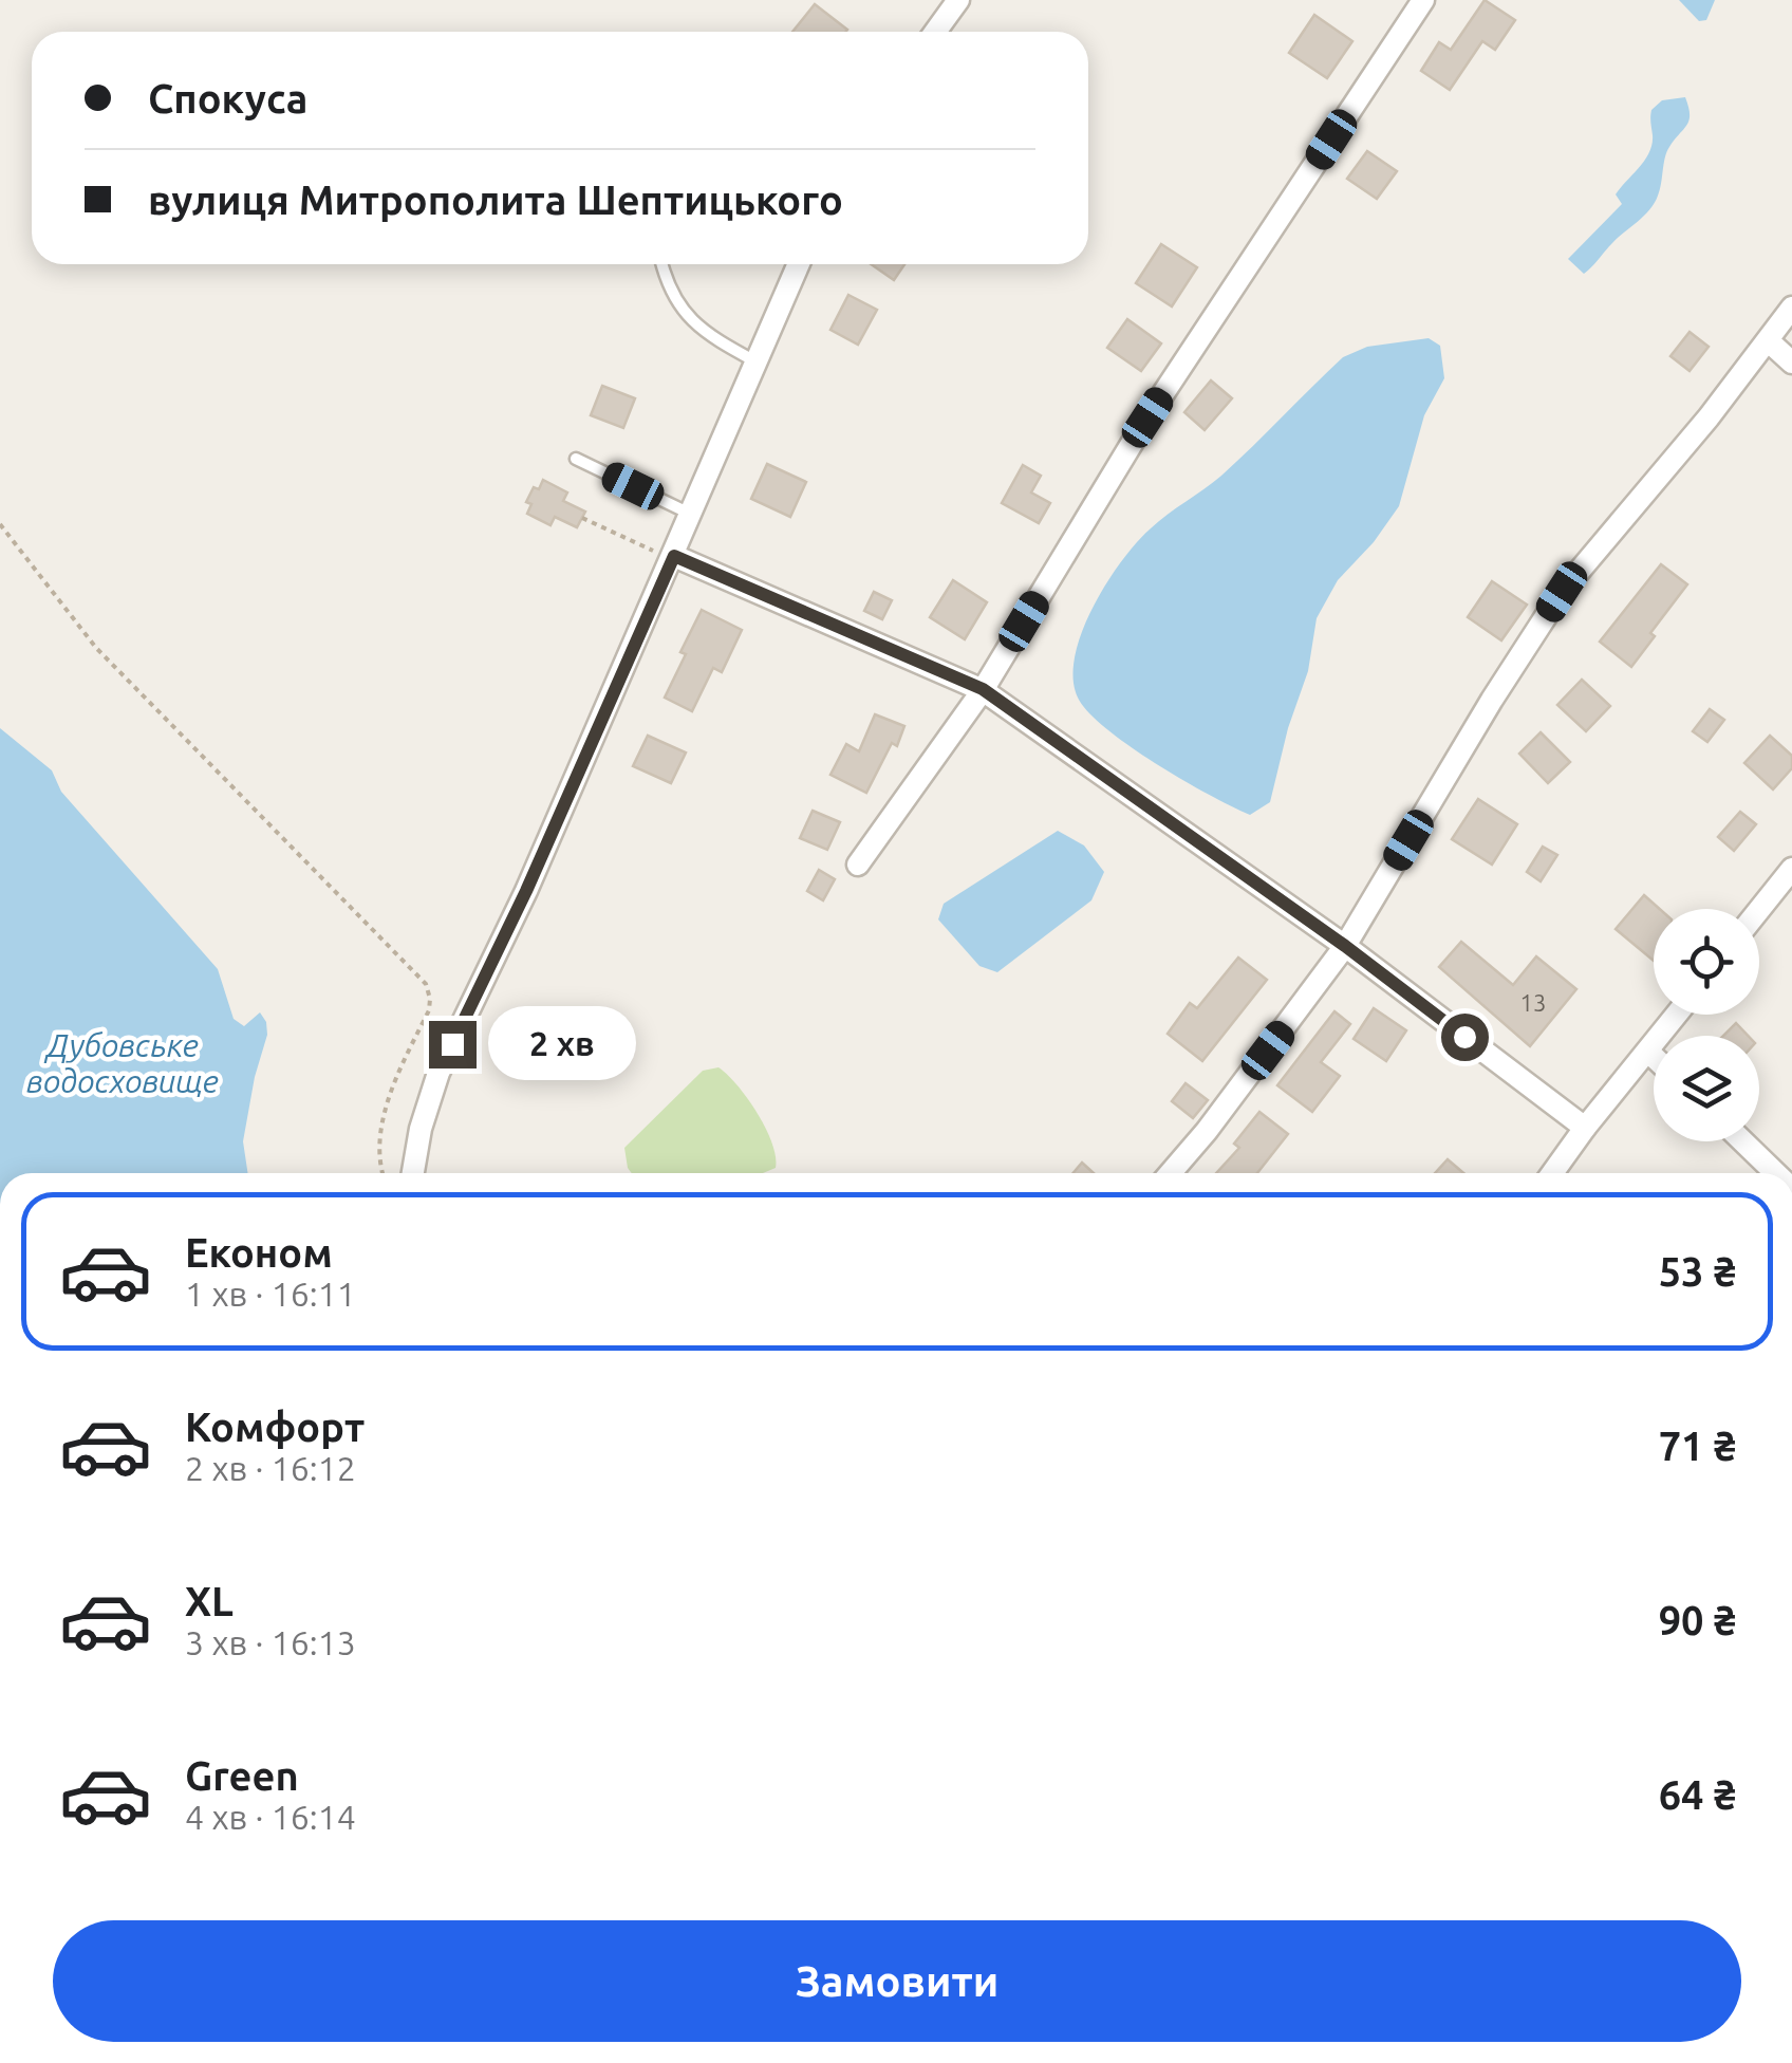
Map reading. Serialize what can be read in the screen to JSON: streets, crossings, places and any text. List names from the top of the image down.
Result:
{
  "water": ["Дубовське водосховище"],
  "house_numbers": ["13"],
  "page": {
    "banner": ["Спокуса", "вулиця Митрополита Шептицького"],
    "bubble": "2 хв",
    "list": [
      {
        "name": "Економ",
        "note": "1 хв · 16:11",
        "value": "53 ₴"
      },
      {
        "name": "Комфорт",
        "note": "2 хв · 16:12",
        "value": "71 ₴"
      },
      {
        "name": "XL",
        "note": "3 хв · 16:13",
        "value": "90 ₴"
      },
      {
        "name": "Green",
        "note": "4 хв · 16:14",
        "value": "64 ₴"
      }
    ],
    "buttons": "Замовити"
  }
}
